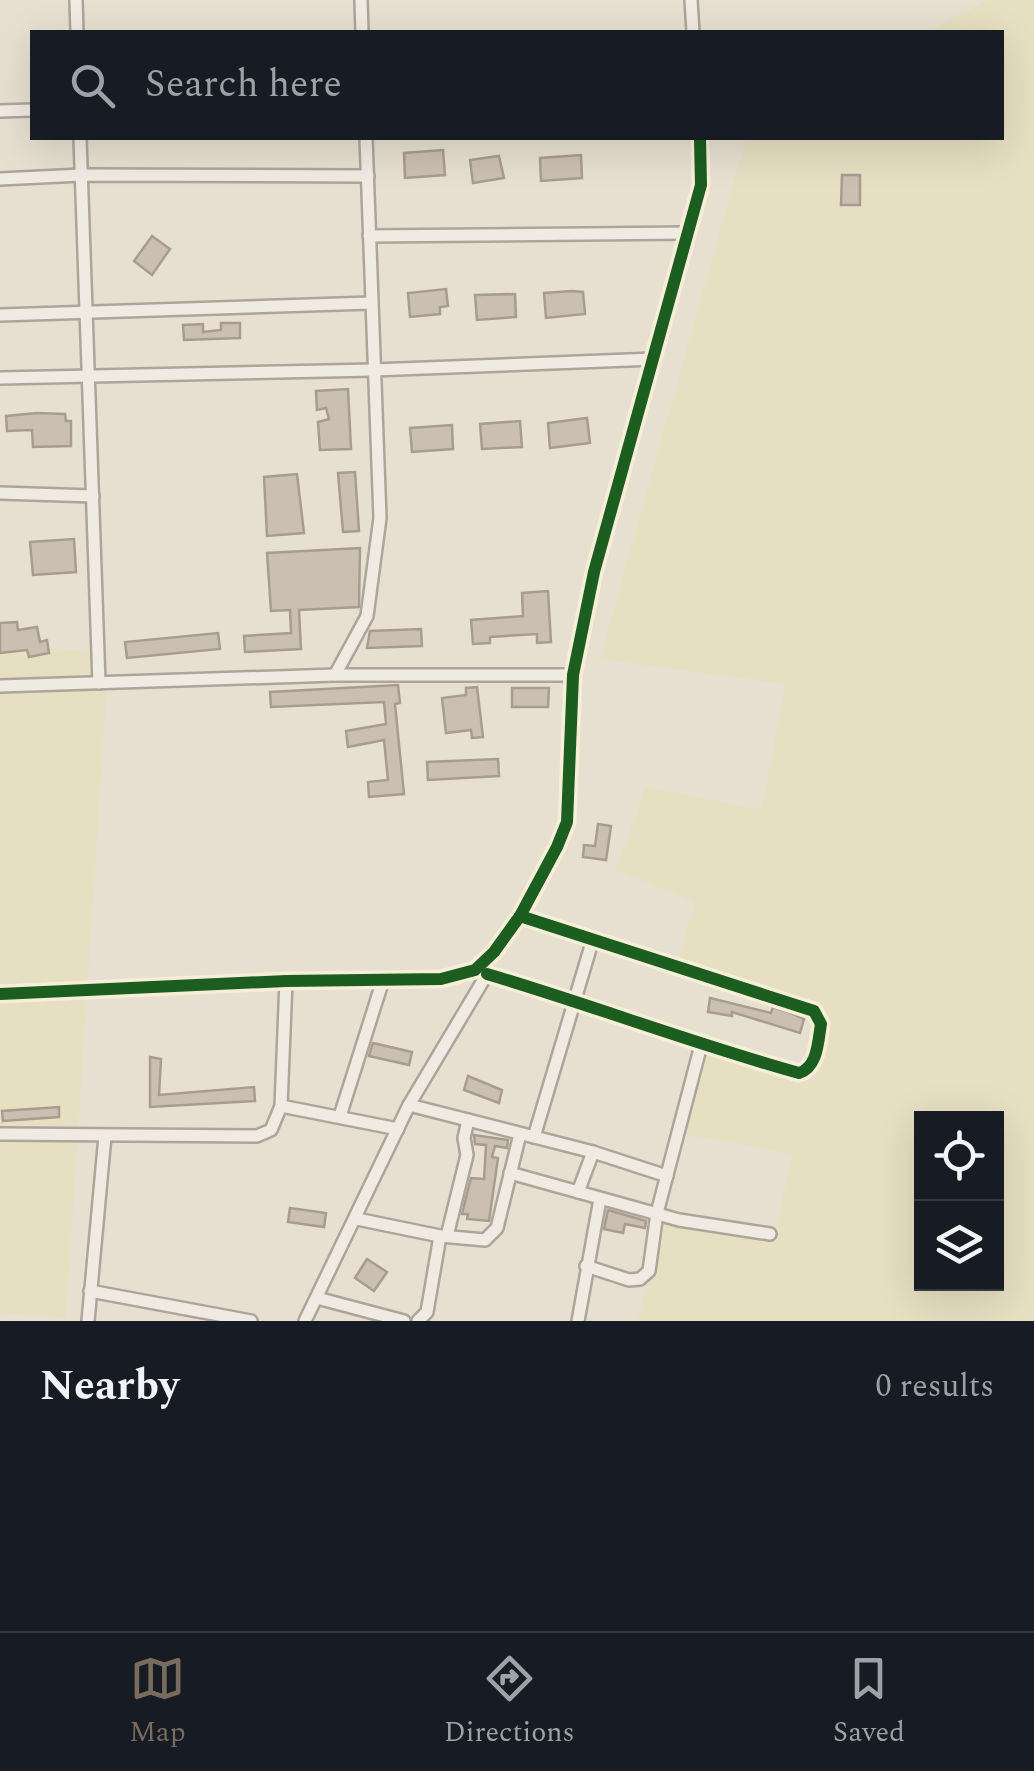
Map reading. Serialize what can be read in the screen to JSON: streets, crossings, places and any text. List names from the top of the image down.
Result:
{
  "page": {
    "search": "Search here",
    "heading": ["Nearby", "0 results"],
    "nav": ["Map", "Directions", "Saved"]
  }
}
